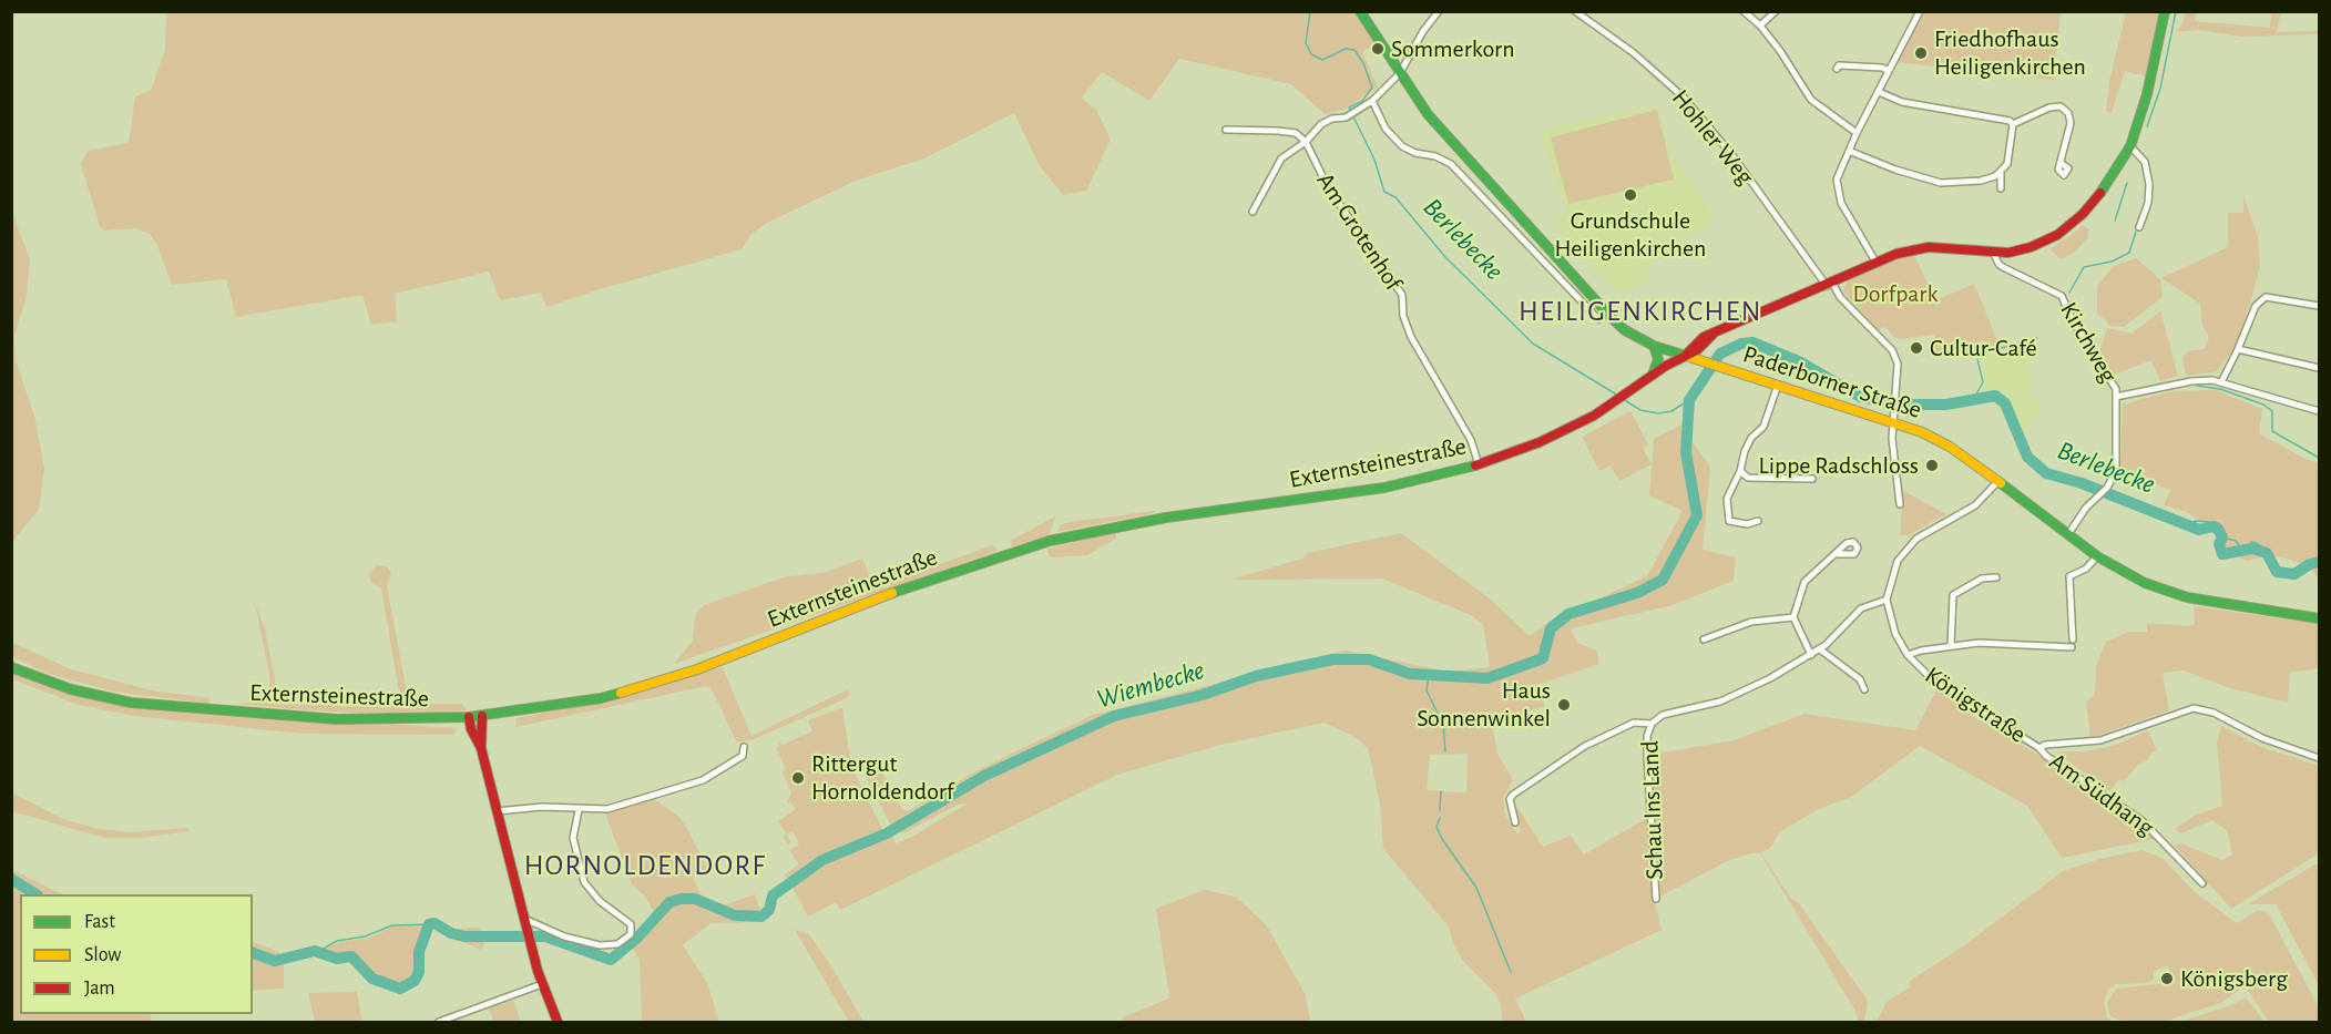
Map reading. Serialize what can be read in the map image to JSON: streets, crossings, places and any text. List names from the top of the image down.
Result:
{
  "streets": {
    "main road": ["Paderborner Straße", "Externsteinestraße"],
    "street": [
      "Hohler Weg",
      "Am Grotenhof",
      "Kirchweg",
      "Königstraße",
      "Am Südhang",
      "Schau Ins Land"
    ]
  },
  "crossings": [
    ["Hohler Weg", "Paderborner Straße"],
    ["Hohler Weg", "Externsteinestraße"],
    ["Am Grotenhof", "Externsteinestraße"],
    ["Kirchweg", "Paderborner Straße"],
    ["Kirchweg", "Externsteinestraße"],
    ["Paderborner Straße", "Externsteinestraße"],
    ["Königstraße", "Am Südhang"],
    ["Königstraße", "Schau Ins Land"]
  ],
  "districts": ["HEILIGENKIRCHEN", "HORNOLDENDORF"],
  "water": ["Berlebecke", "Wiembecke"],
  "parks": ["Dorfpark"],
  "places": [
    "Sommerkorn",
    "Friedhofhaus Heiligenkirchen",
    "Grundschule Heiligenkirchen",
    "Cultur-Café",
    "Lippe Radschloss",
    "Haus Sonnenwinkel",
    "Rittergut Hornoldendorf",
    "Königsberg"
  ],
  "legend": ["Fast", "Slow", "Jam"]
}
